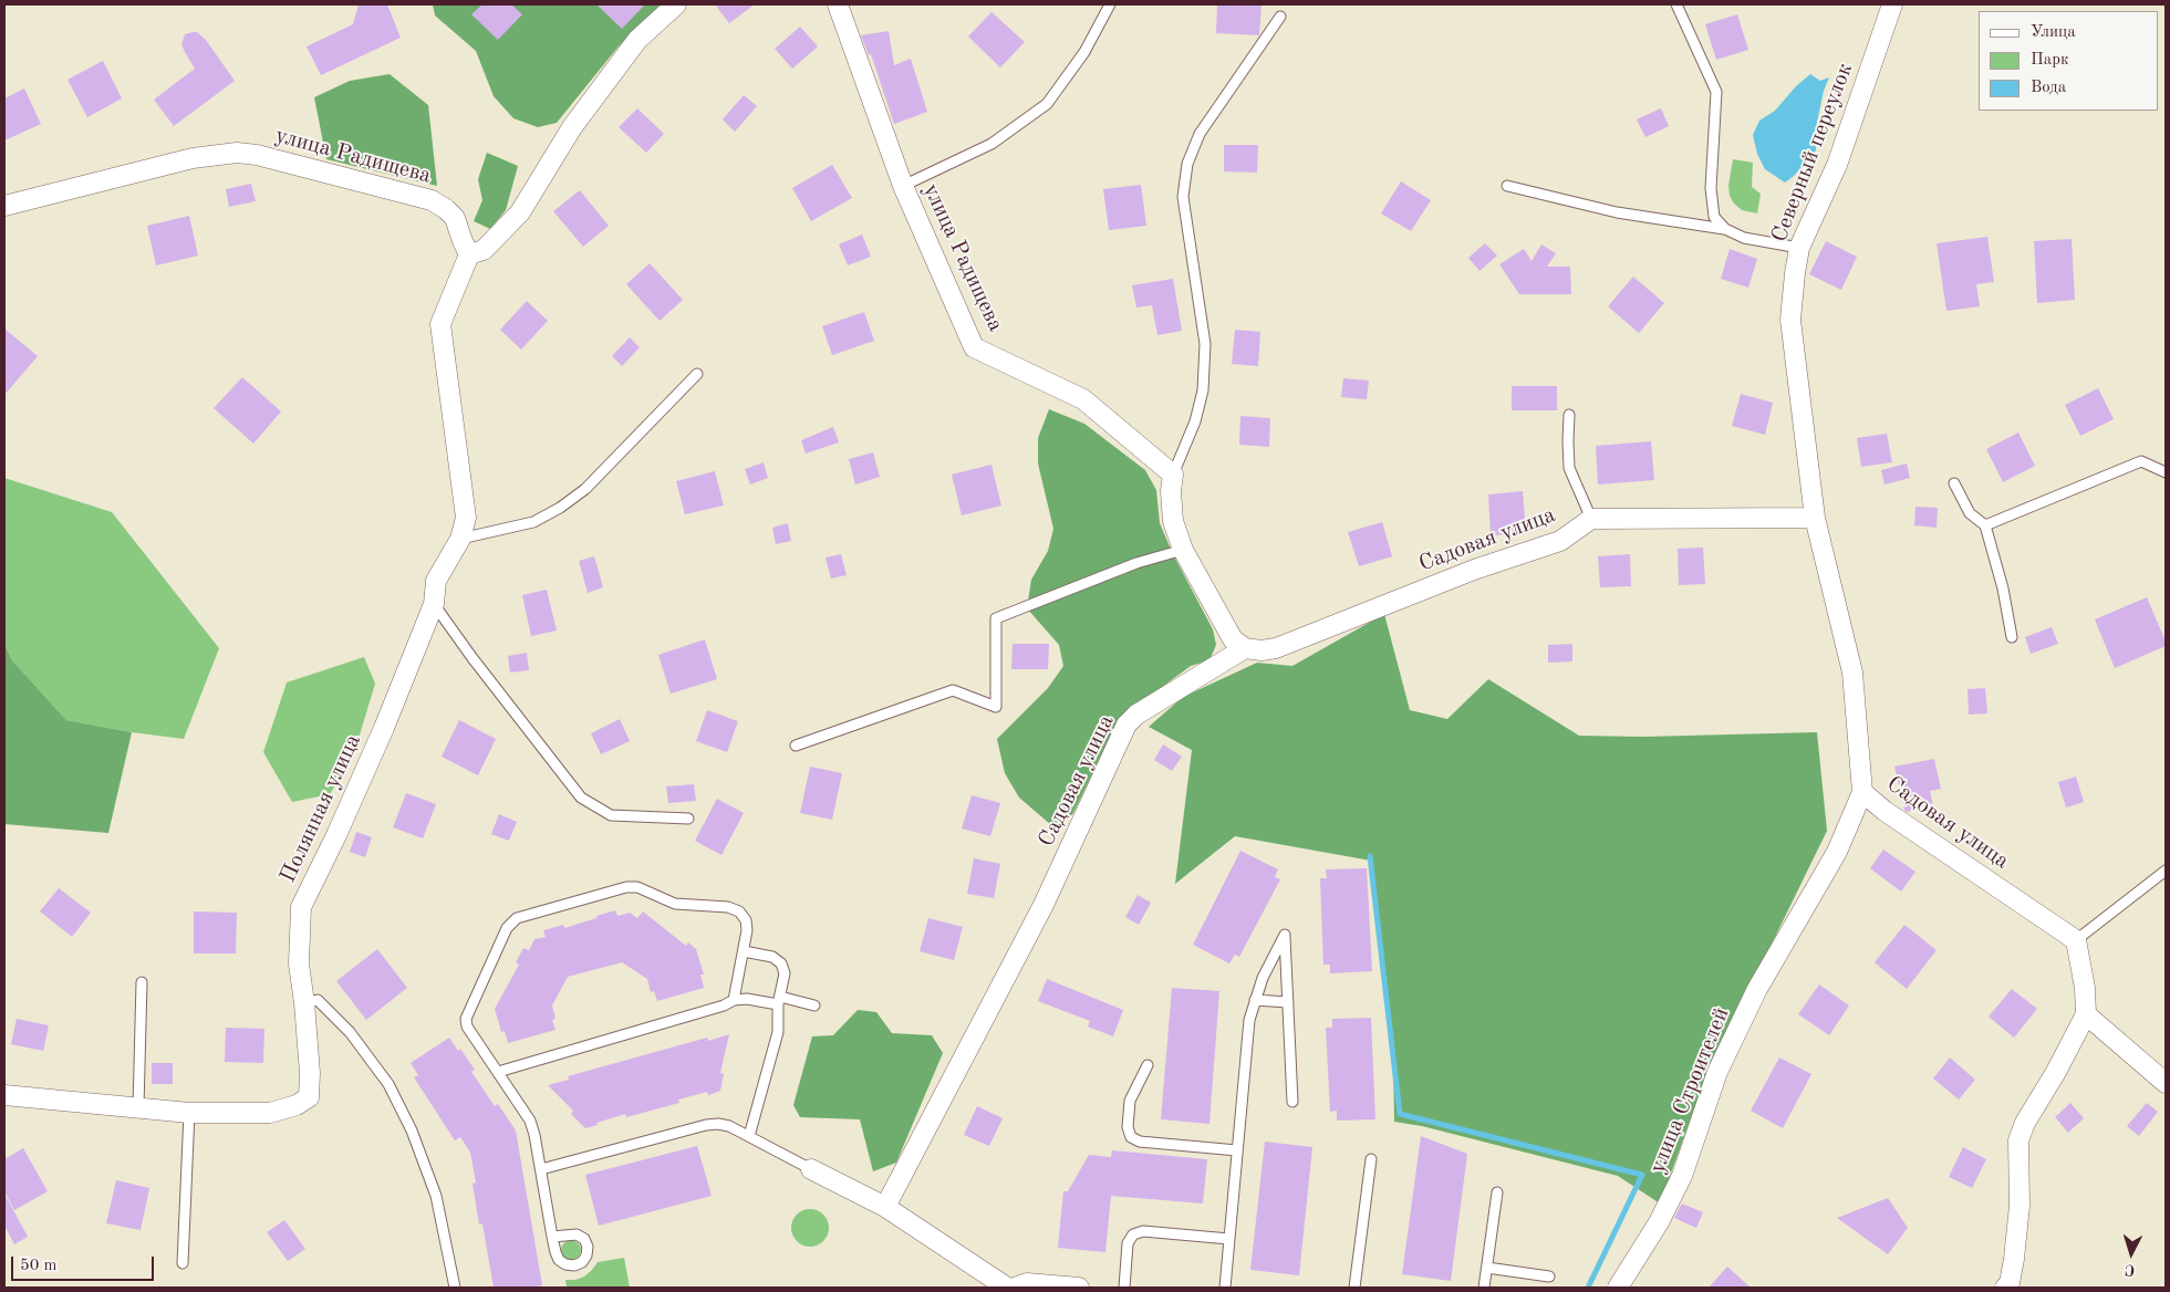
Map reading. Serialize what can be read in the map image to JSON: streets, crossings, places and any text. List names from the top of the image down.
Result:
{
  "streets": {
    "street": [
      "Северный переулок",
      "улица Радищева",
      "Садовая улица",
      "Полянная улица",
      "улица Строителей"
    ]
  },
  "crossings": [
    ["Северный переулок", "Садовая улица"],
    ["улица Радищева", "Полянная улица"],
    ["Садовая улица", "улица Строителей"]
  ],
  "legend": ["Улица", "Парк", "Вода"],
  "scale_bar": "50 m",
  "north": "bottom"
}
